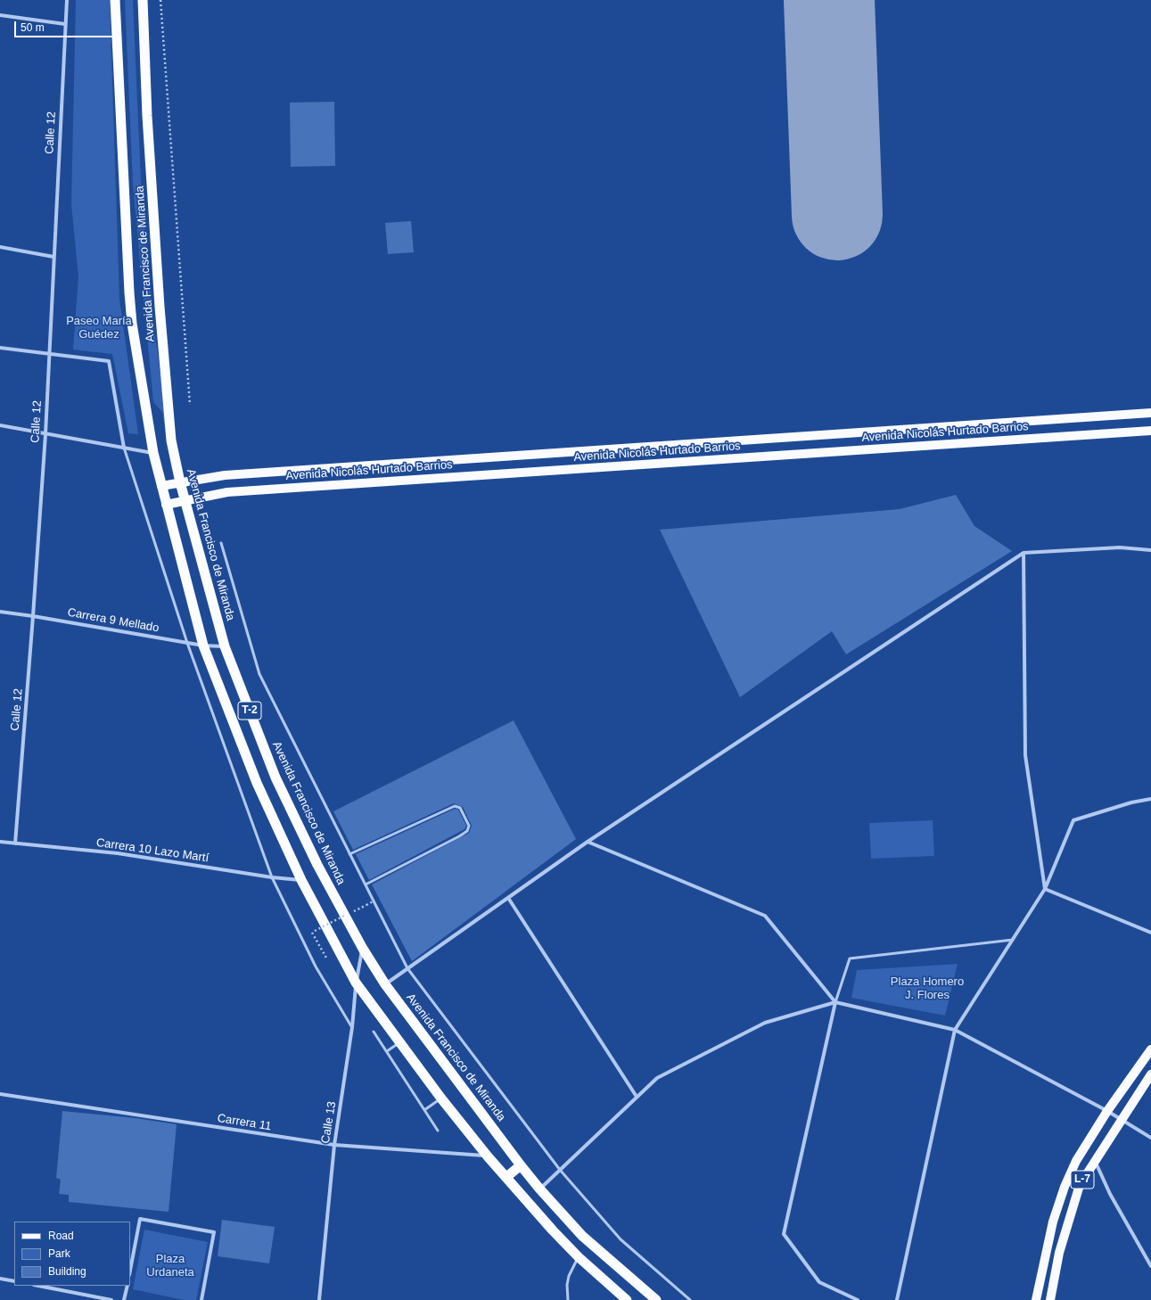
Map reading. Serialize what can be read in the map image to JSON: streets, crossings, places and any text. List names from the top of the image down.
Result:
{
  "streets": {
    "highway": ["Avenida Francisco de Miranda", "T-2"],
    "main road": ["Avenida Nicolás Hurtado Barrios", "L-7"],
    "street": [
      "Calle 12",
      "Carrera 9 Mellado",
      "Carrera 10 Lazo Martí",
      "Carrera 11",
      "Calle 13"
    ]
  },
  "crossings": [
    ["Calle 12", "Carrera 9 Mellado"],
    ["Calle 12", "Carrera 10 Lazo Martí"],
    ["Avenida Francisco de Miranda", "Avenida Nicolás Hurtado Barrios"],
    ["Avenida Francisco de Miranda", "Carrera 9 Mellado"],
    ["Avenida Francisco de Miranda", "Carrera 10 Lazo Martí"],
    ["Avenida Francisco de Miranda", "Carrera 11"],
    ["Avenida Francisco de Miranda", "Calle 13"],
    ["Carrera 11", "Calle 13"]
  ],
  "parks": ["Paseo María Guédez", "Plaza Homero J. Flores", "Plaza Urdaneta"],
  "legend": ["Road", "Park", "Building"],
  "scale_bar": "50 m"
}
